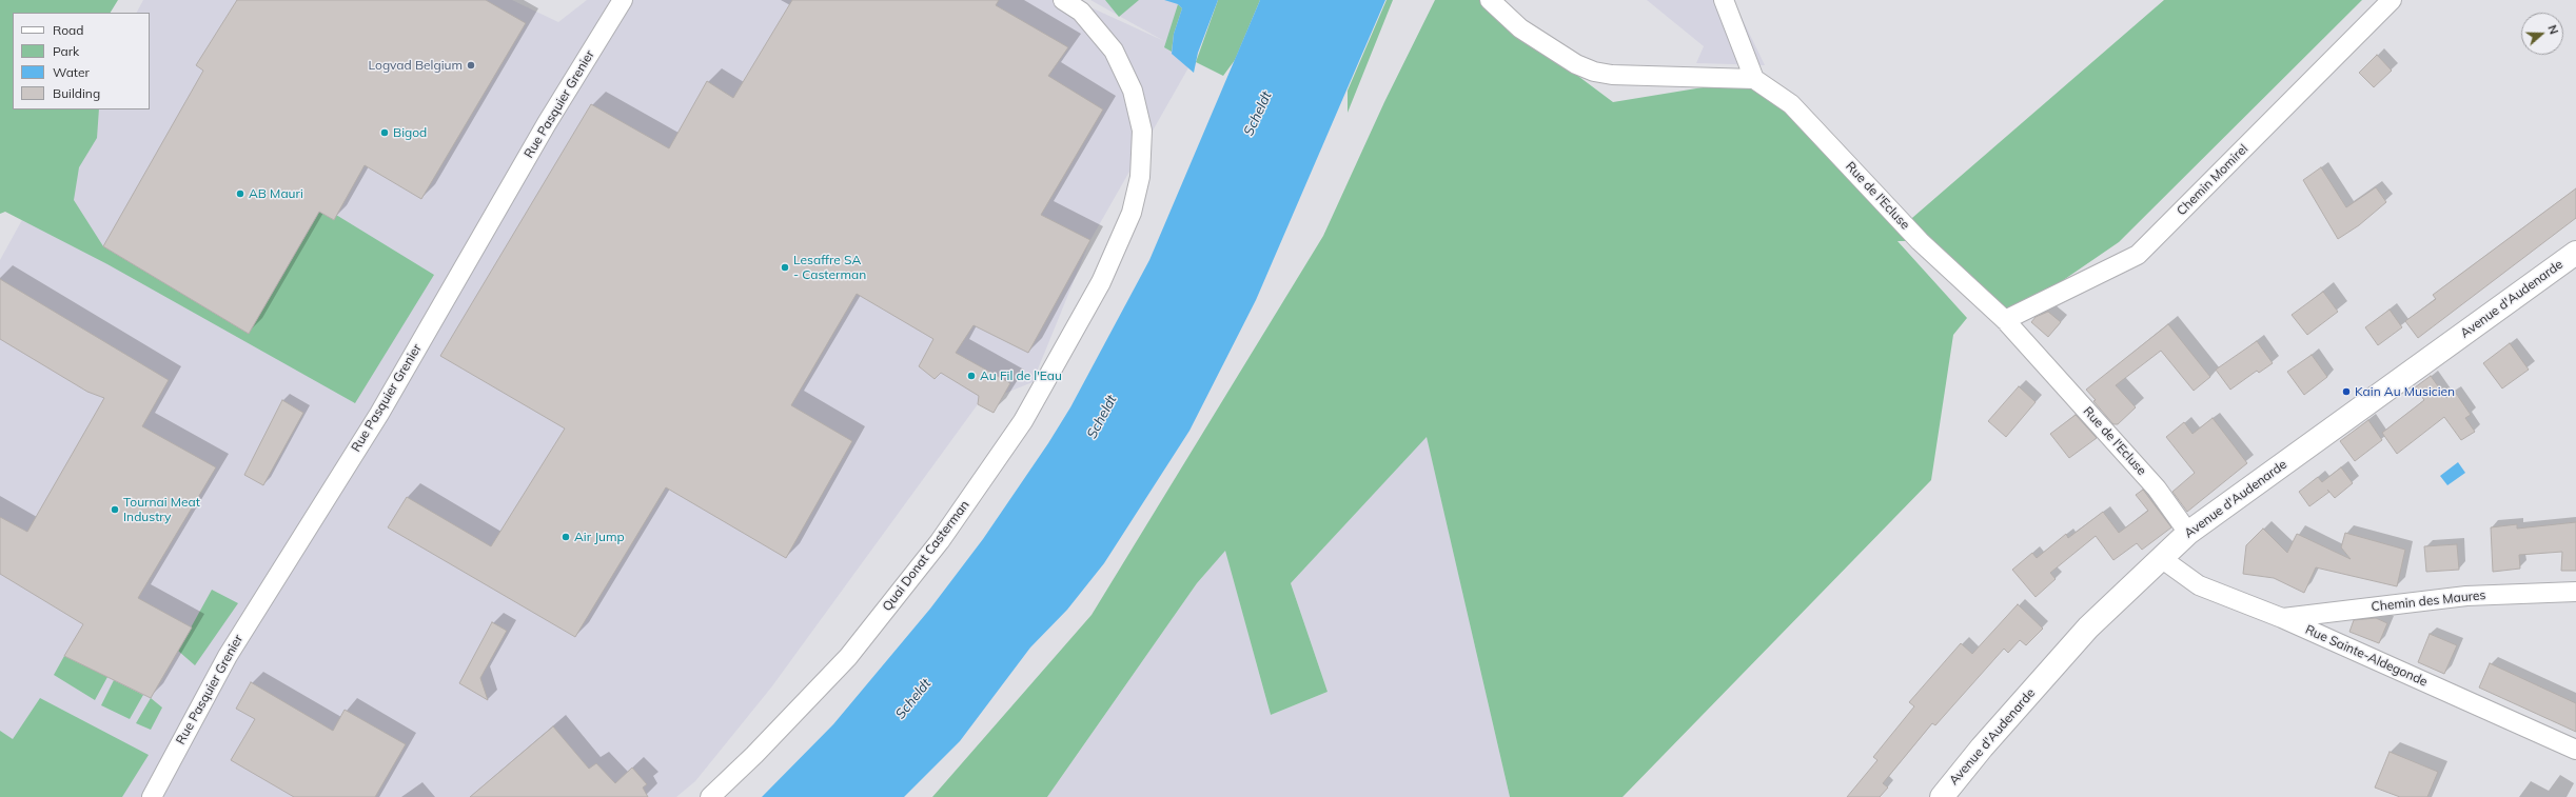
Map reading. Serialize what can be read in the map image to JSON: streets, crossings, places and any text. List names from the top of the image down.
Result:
{
  "streets": {
    "main road": ["Avenue d'Audenarde"],
    "street": [
      "Rue Pasquier Grenier",
      "Chemin Momirel",
      "Rue de l'Ecluse",
      "Quai Donat Casterman",
      "Chemin des Maures",
      "Rue Sainte-Aldegonde"
    ]
  },
  "crossings": [
    ["Chemin Momirel", "Rue de l'Ecluse"],
    ["Rue de l'Ecluse", "Avenue d'Audenarde"],
    ["Avenue d'Audenarde", "Rue Sainte-Aldegonde"],
    ["Chemin des Maures", "Rue Sainte-Aldegonde"]
  ],
  "water": ["Scheldt"],
  "places": [
    "Logvad Belgium",
    "Bigod",
    "AB Mauri",
    "Lesaffre SA - Casterman",
    "Au Fil de l'Eau",
    "Kain Au Musicien",
    "Tournai Meat Industry",
    "Air Jump"
  ],
  "legend": [
    "Road",
    "Park",
    "Water",
    "Building"
  ],
  "north": "right"
}
